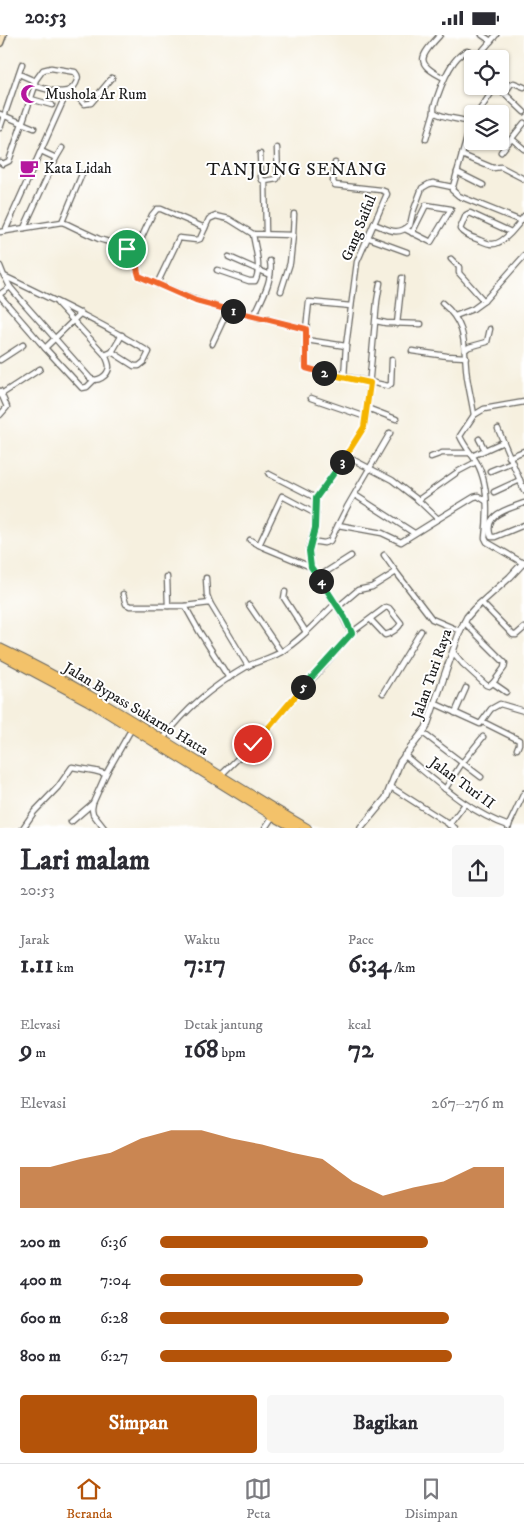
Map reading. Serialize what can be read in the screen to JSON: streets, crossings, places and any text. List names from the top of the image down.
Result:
{
  "streets": {
    "highway": ["Jalan Bypass Sukarno Hatta"],
    "street": ["Gang Saiful", "Jalan Turi Raya", "Jalan Turi II"]
  },
  "crossings": [
    ["Jalan Turi Raya", "Jalan Turi II"]
  ],
  "districts": ["TANJUNG SENANG"],
  "places": {
    "mosque": ["Mushola Ar Rum"],
    "cafe": ["Kata Lidah"]
  },
  "page": {
    "status": "20:53",
    "pins": [
      "1",
      "2",
      "3",
      "4",
      "5"
    ],
    "heading": ["Lari malam", "20:53"],
    "stats": [
      ["Jarak", "1.11 km"],
      ["Waktu", "7:17"],
      ["Pace", "6:34 /km"],
      ["Elevasi", "9 m"],
      ["Detak jantung", "168 bpm"],
      ["kcal", "72"]
    ],
    "chart": ["Elevasi", "267–276 m"],
    "list": [
      {
        "name": "200 m",
        "note": "6:36"
      },
      {
        "name": "400 m",
        "note": "7:04"
      },
      {
        "name": "600 m",
        "note": "6:28"
      },
      {
        "name": "800 m",
        "note": "6:27"
      }
    ],
    "buttons": ["Simpan", "Bagikan"],
    "tabs": ["Beranda", "Peta", "Disimpan"]
  }
}
